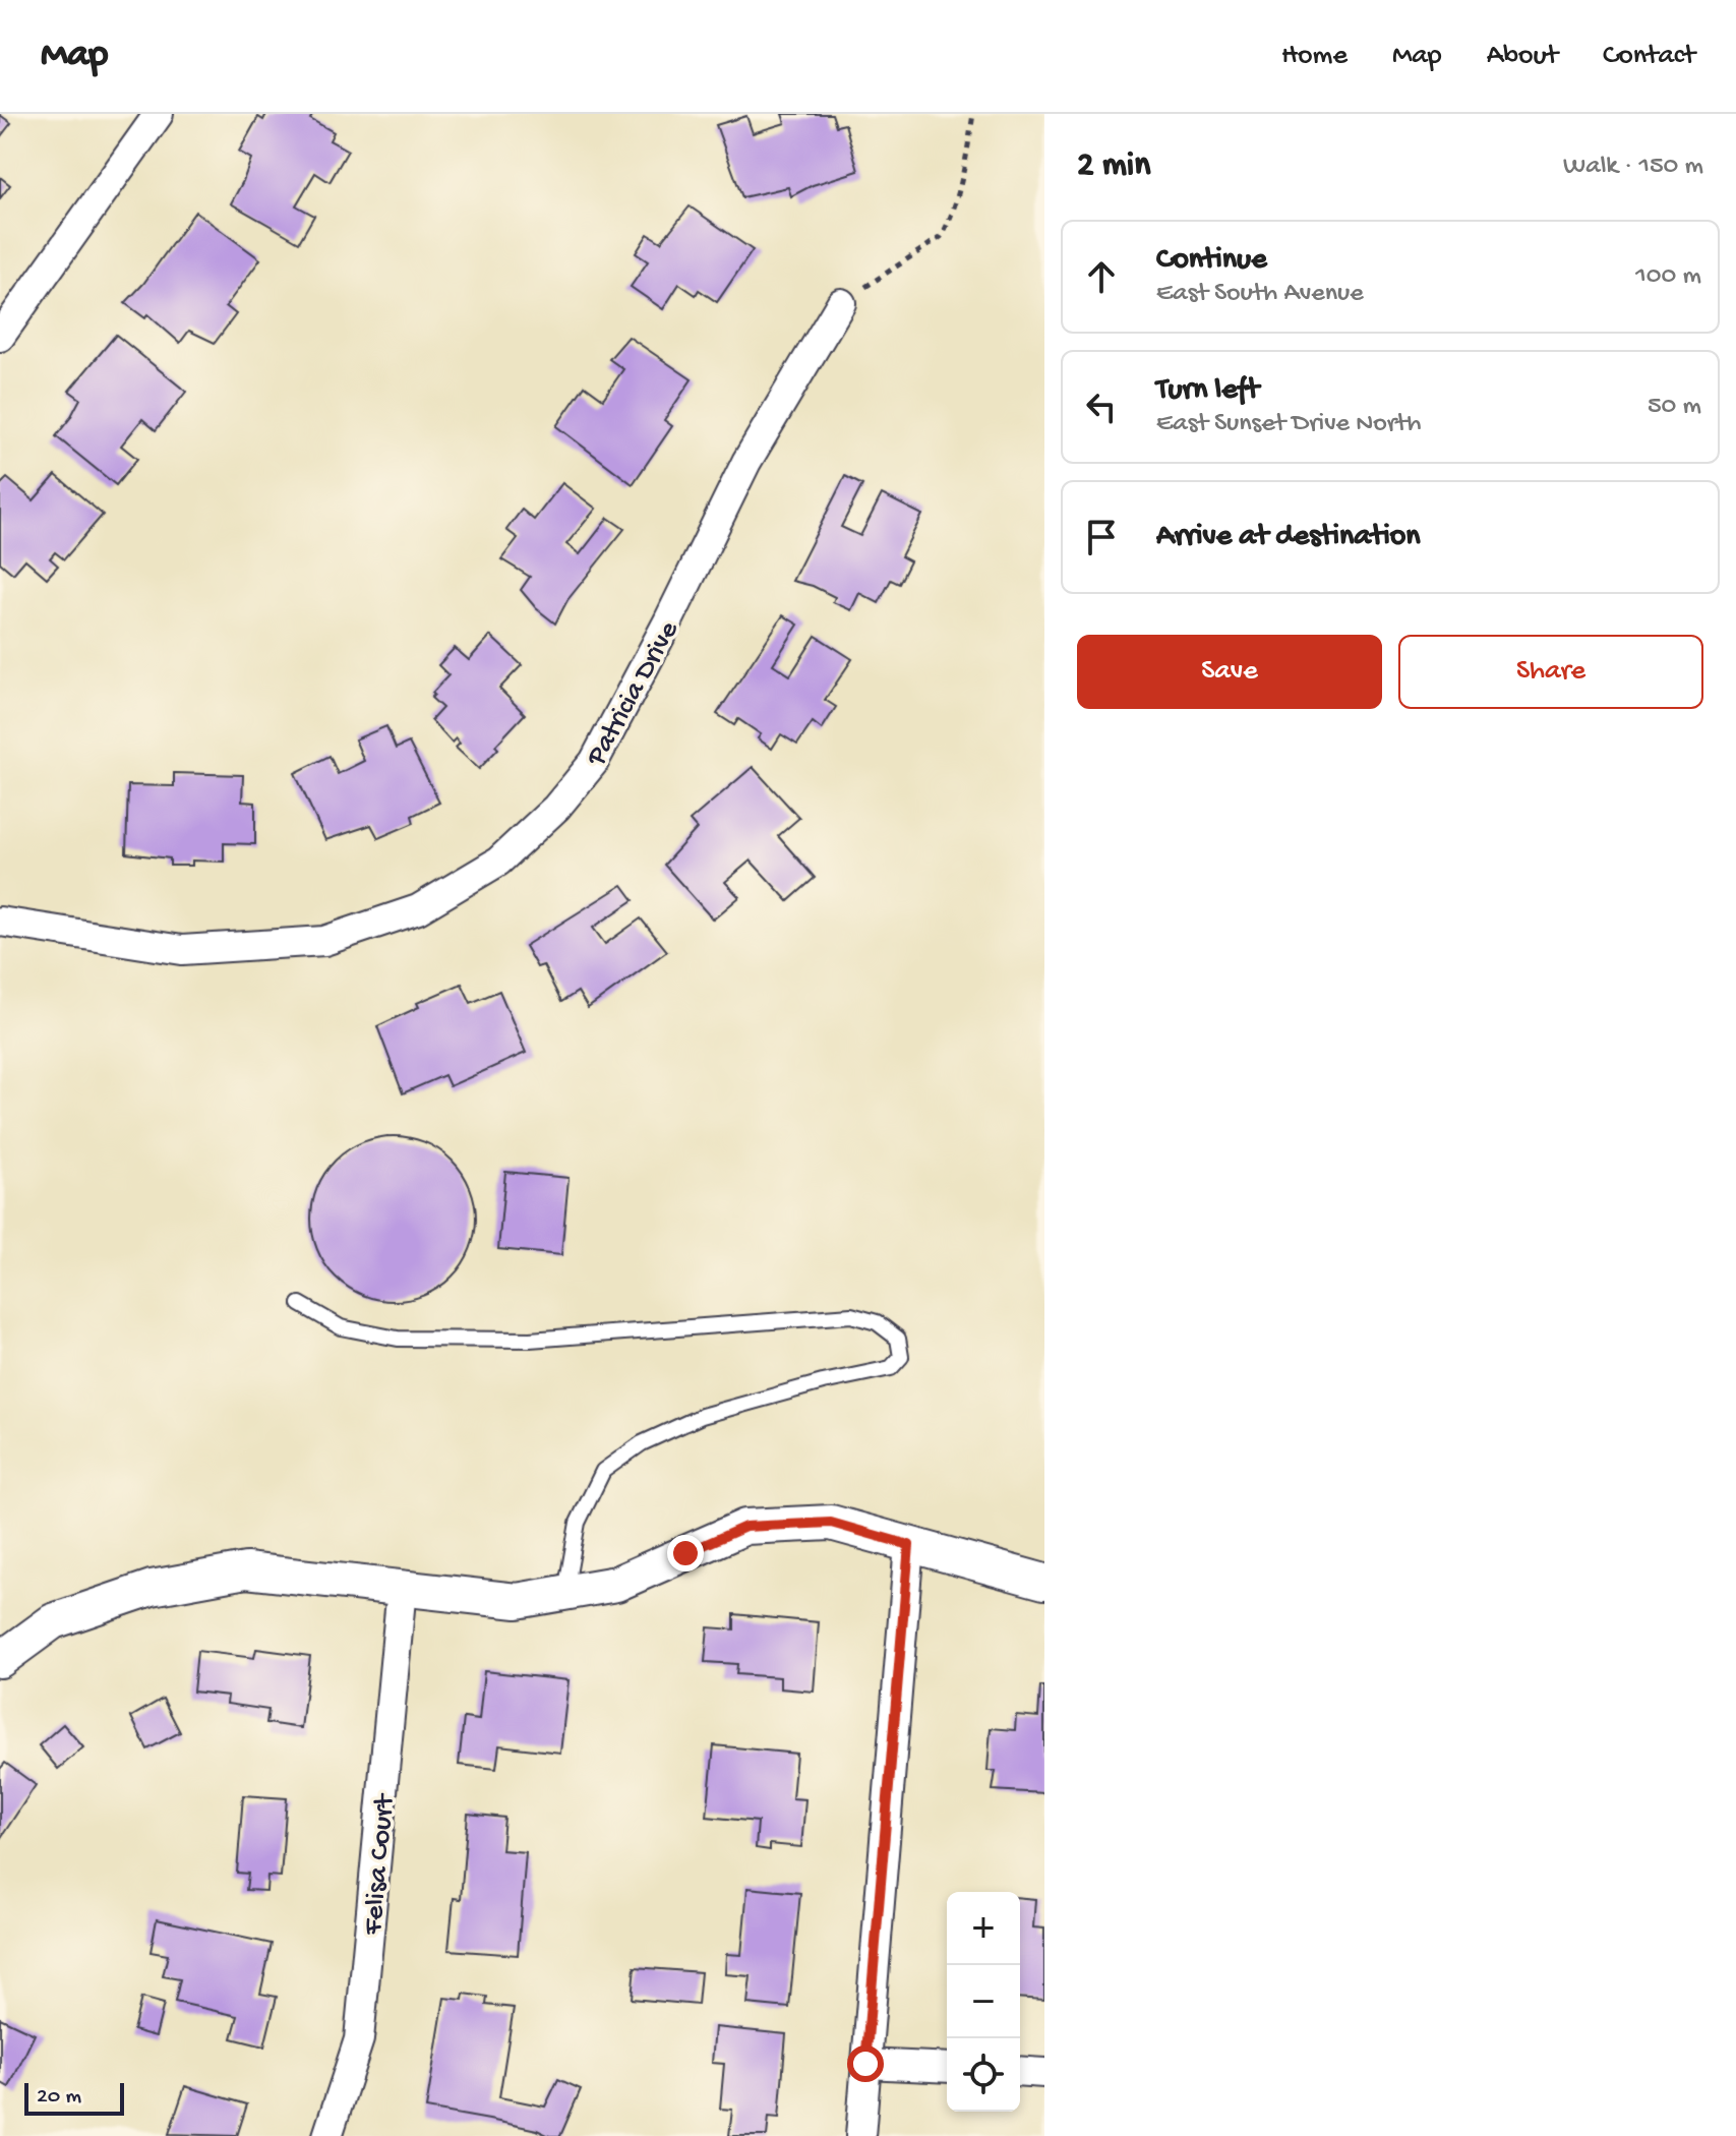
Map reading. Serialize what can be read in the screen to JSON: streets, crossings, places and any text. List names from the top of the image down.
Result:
{
  "streets": {
    "street": ["Patricia Drive", "Felisa Court"]
  },
  "scale_bar": "20 m",
  "page": {
    "header": "Map",
    "nav": [
      "Home",
      "Map",
      "About",
      "Contact"
    ],
    "heading": ["2 min", "Walk · 150 m"],
    "list": [
      ["Continue", "East South Avenue", "100 m"],
      ["Turn left", "East Sunset Drive North", "50 m"],
      "Arrive at destination"
    ],
    "buttons": ["Save", "Share"],
    "map_buttons": ["+", "−"],
    "scale": "20 m"
  }
}
